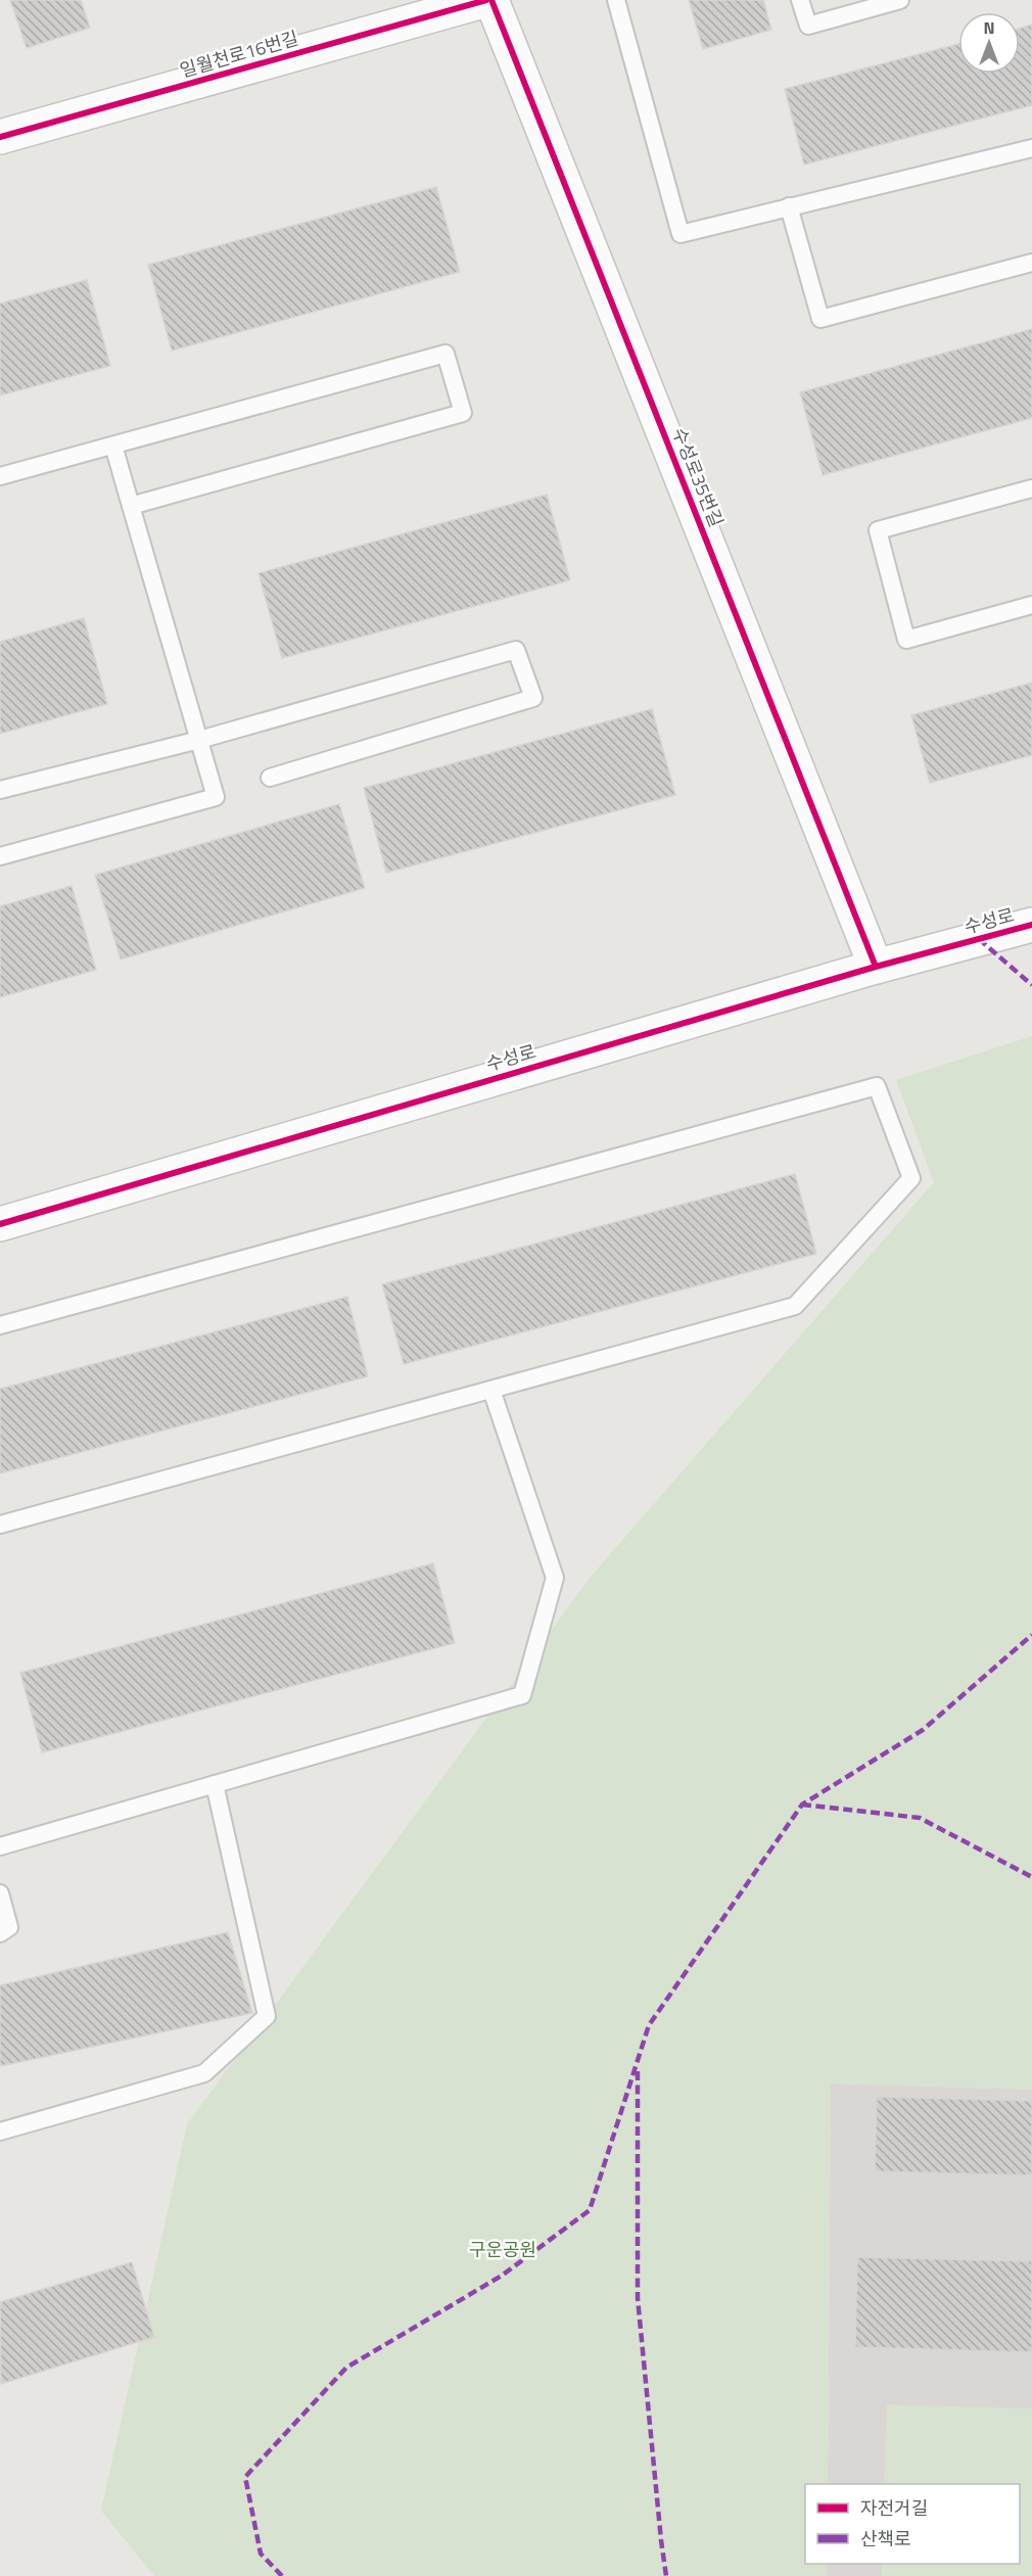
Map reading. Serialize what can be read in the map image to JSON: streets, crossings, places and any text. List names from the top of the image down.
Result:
{
  "streets": {
    "street": ["일월천로16번길", "수성로35번길", "수성로"]
  },
  "crossings": [
    ["수성로35번길", "수성로"]
  ],
  "parks": ["구운공원"],
  "legend": ["자전거길", "산책로"],
  "north": "top"
}
